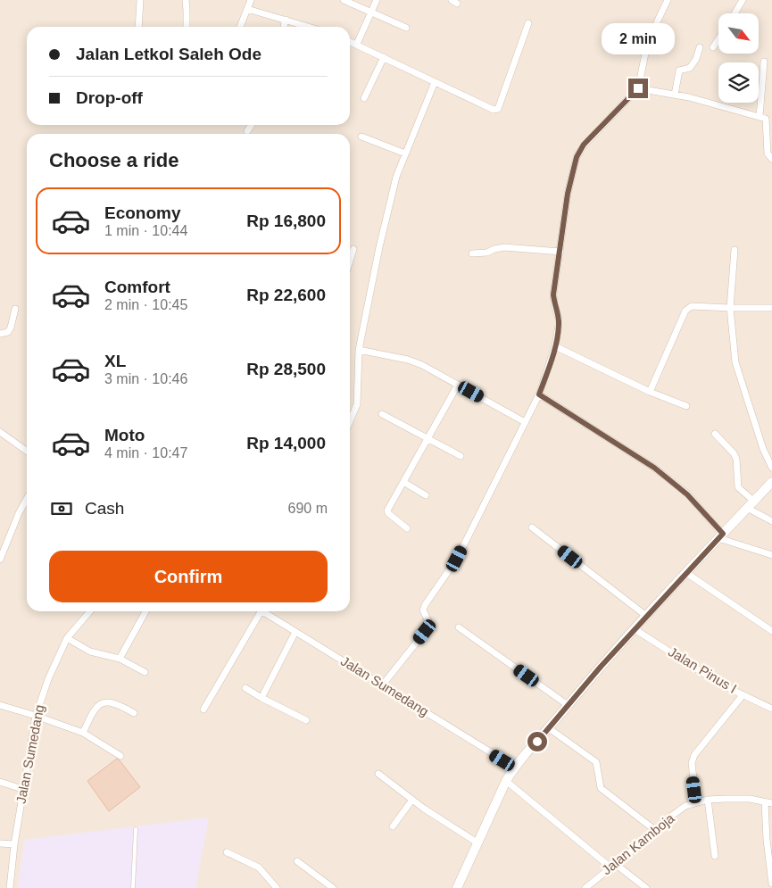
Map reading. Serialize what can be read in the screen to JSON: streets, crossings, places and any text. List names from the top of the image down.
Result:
{
  "streets": {
    "street": ["Jalan Pinus I", "Jalan Sumedang", "Jalan Kamboja"]
  },
  "north": "bottom right",
  "page": {
    "bubble": "2 min",
    "banner": ["Jalan Letkol Saleh Ode", "Drop-off"],
    "heading": "Choose a ride",
    "list": [
      {
        "name": "Economy",
        "note": "1 min · 10:44",
        "value": "Rp 16,800"
      },
      {
        "name": "Comfort",
        "note": "2 min · 10:45",
        "value": "Rp 22,600"
      },
      {
        "name": "XL",
        "note": "3 min · 10:46",
        "value": "Rp 28,500"
      },
      {
        "name": "Moto",
        "note": "4 min · 10:47",
        "value": "Rp 14,000"
      }
    ],
    "pay": ["Cash", "690 m"],
    "buttons": "Confirm"
  }
}
